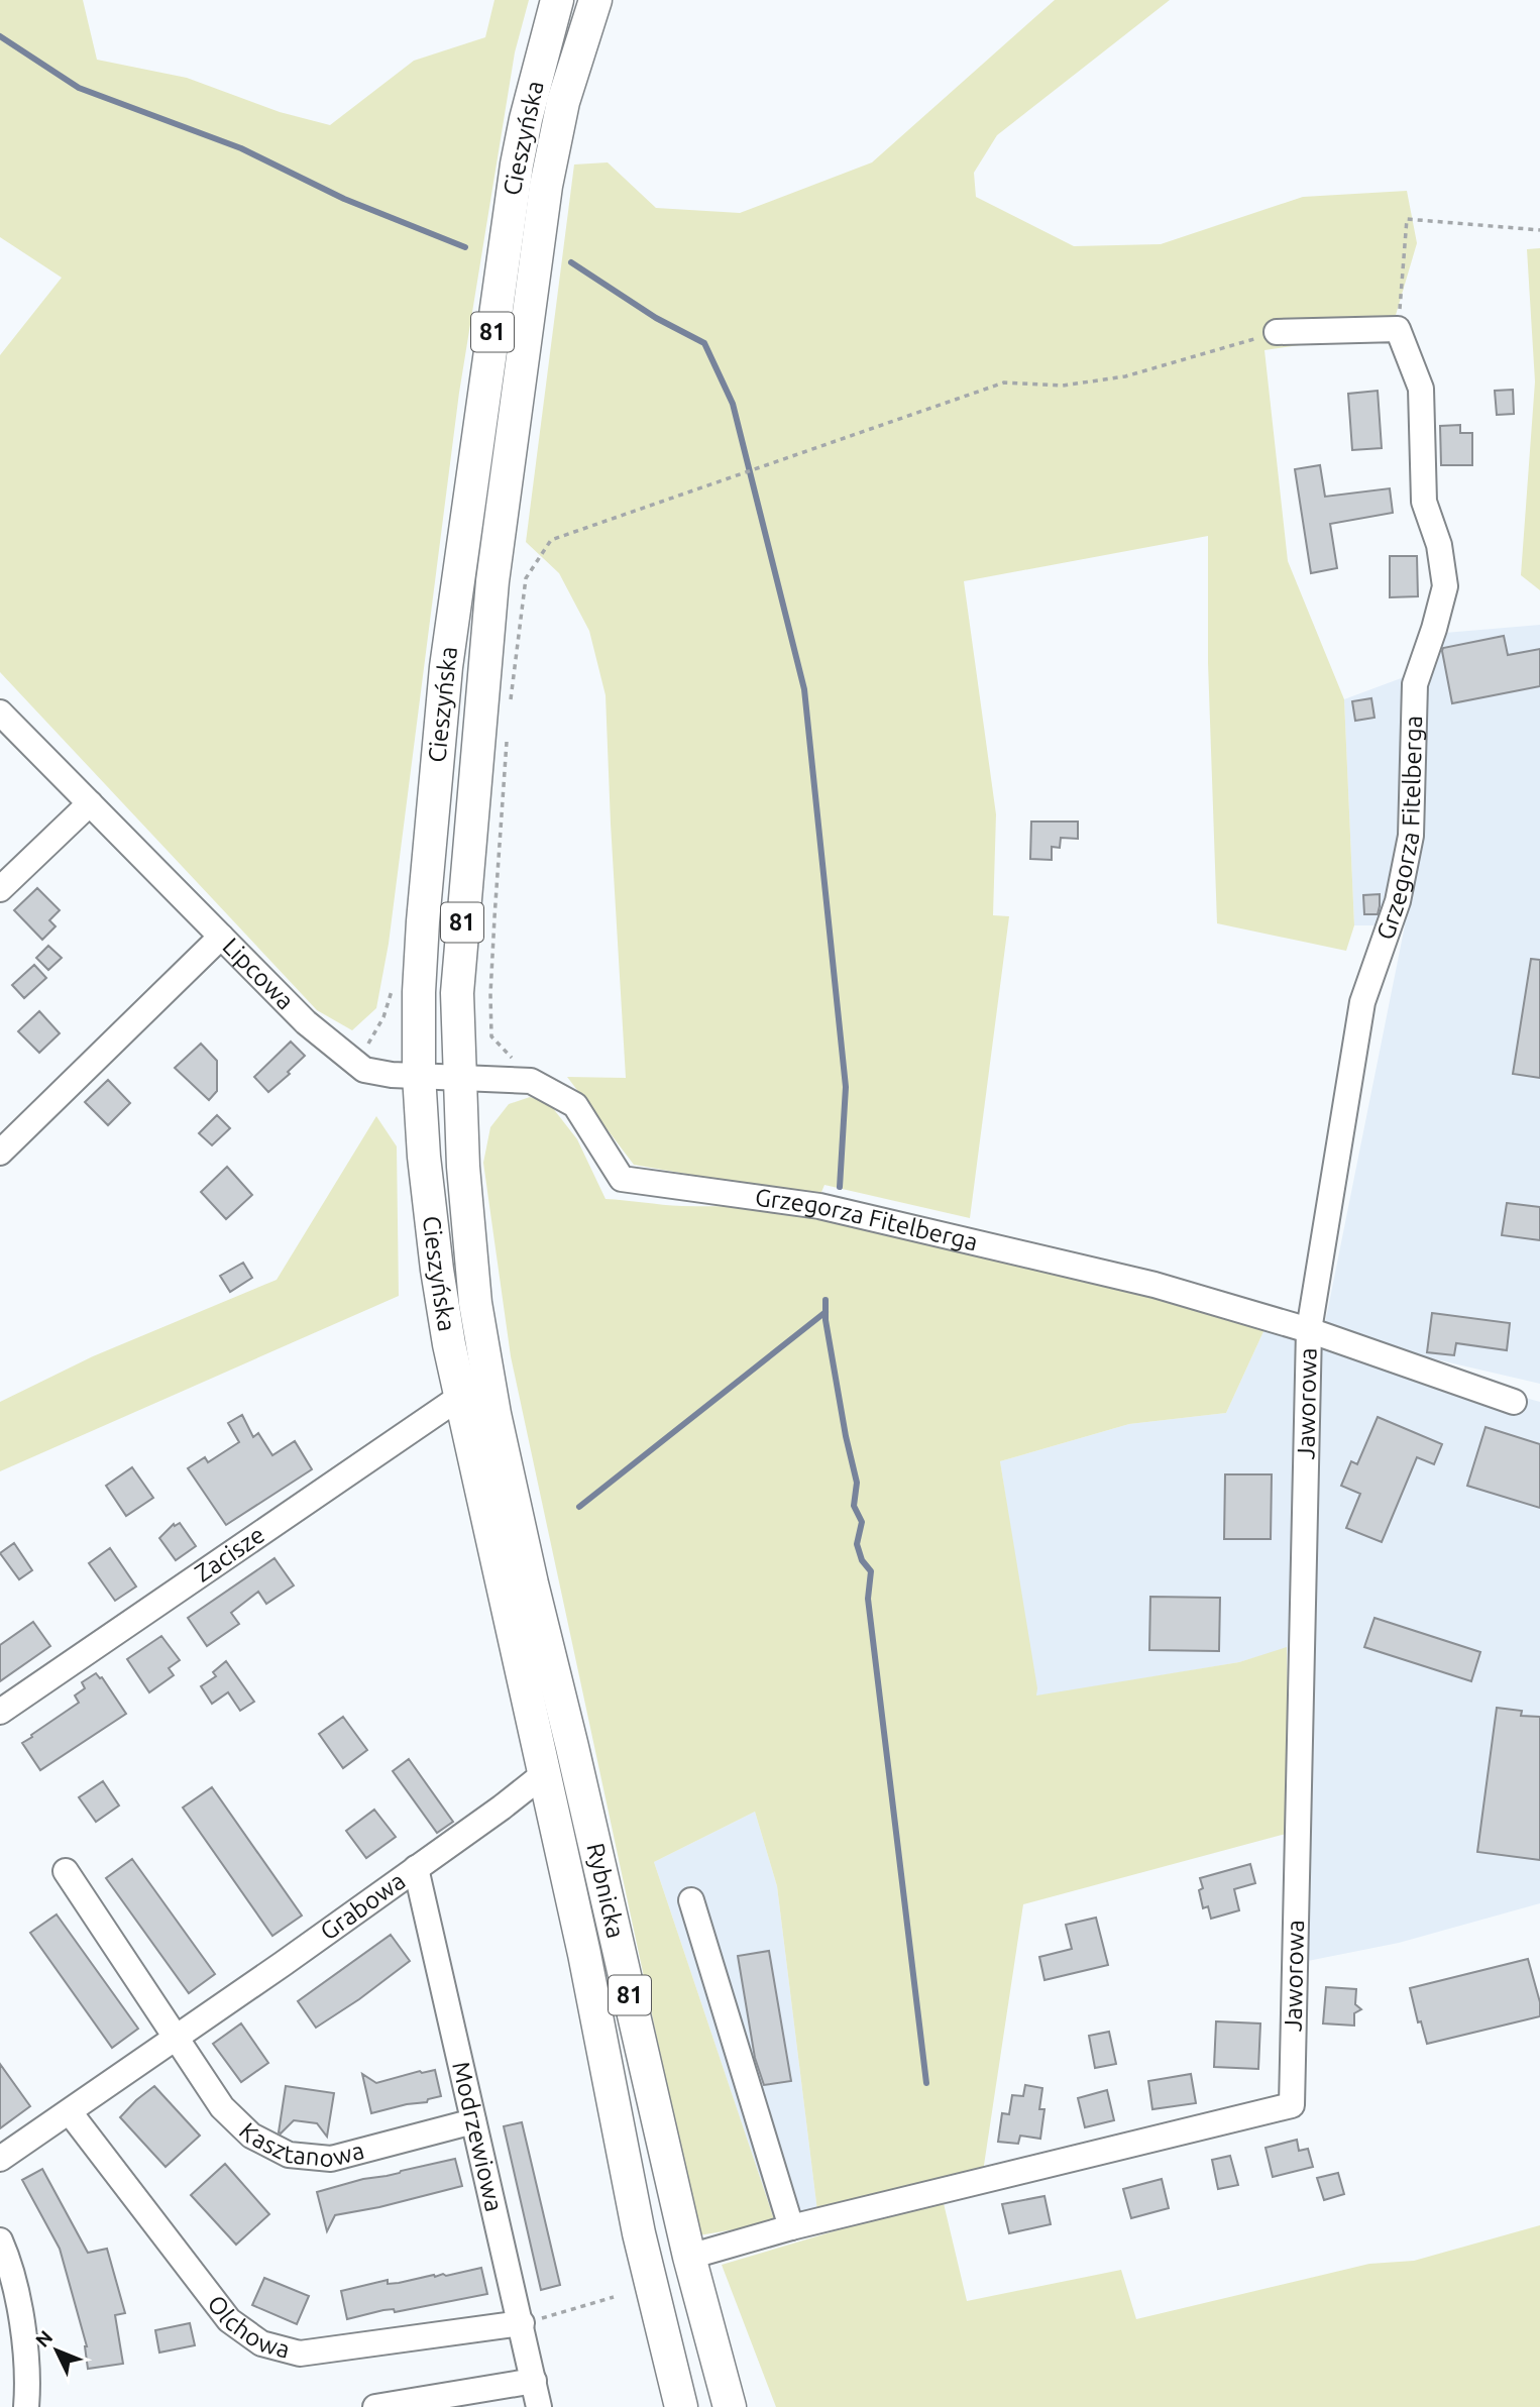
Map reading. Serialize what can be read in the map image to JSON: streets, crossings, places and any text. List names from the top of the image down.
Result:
{
  "streets": {
    "main road": ["Cieszyńska", "81", "Rybnicka"],
    "street": [
      "Grzegorza Fitelberga",
      "Lipcowa",
      "Jaworowa",
      "Zacisze",
      "Grabowa",
      "Kasztanowa",
      "Modrzewiowa",
      "Olchowa"
    ]
  },
  "crossings": [
    ["Cieszyńska", "Grzegorza Fitelberga"],
    ["Cieszyńska", "Zacisze"],
    ["Cieszyńska", "Rybnicka"],
    ["Grzegorza Fitelberga", "Jaworowa"],
    ["Zacisze", "Rybnicka"],
    ["Rybnicka", "Grabowa"],
    ["Grabowa", "Kasztanowa"],
    ["Grabowa", "Modrzewiowa"],
    ["Grabowa", "Olchowa"],
    ["Kasztanowa", "Modrzewiowa"],
    ["Modrzewiowa", "Olchowa"]
  ],
  "north": "top left"
}
